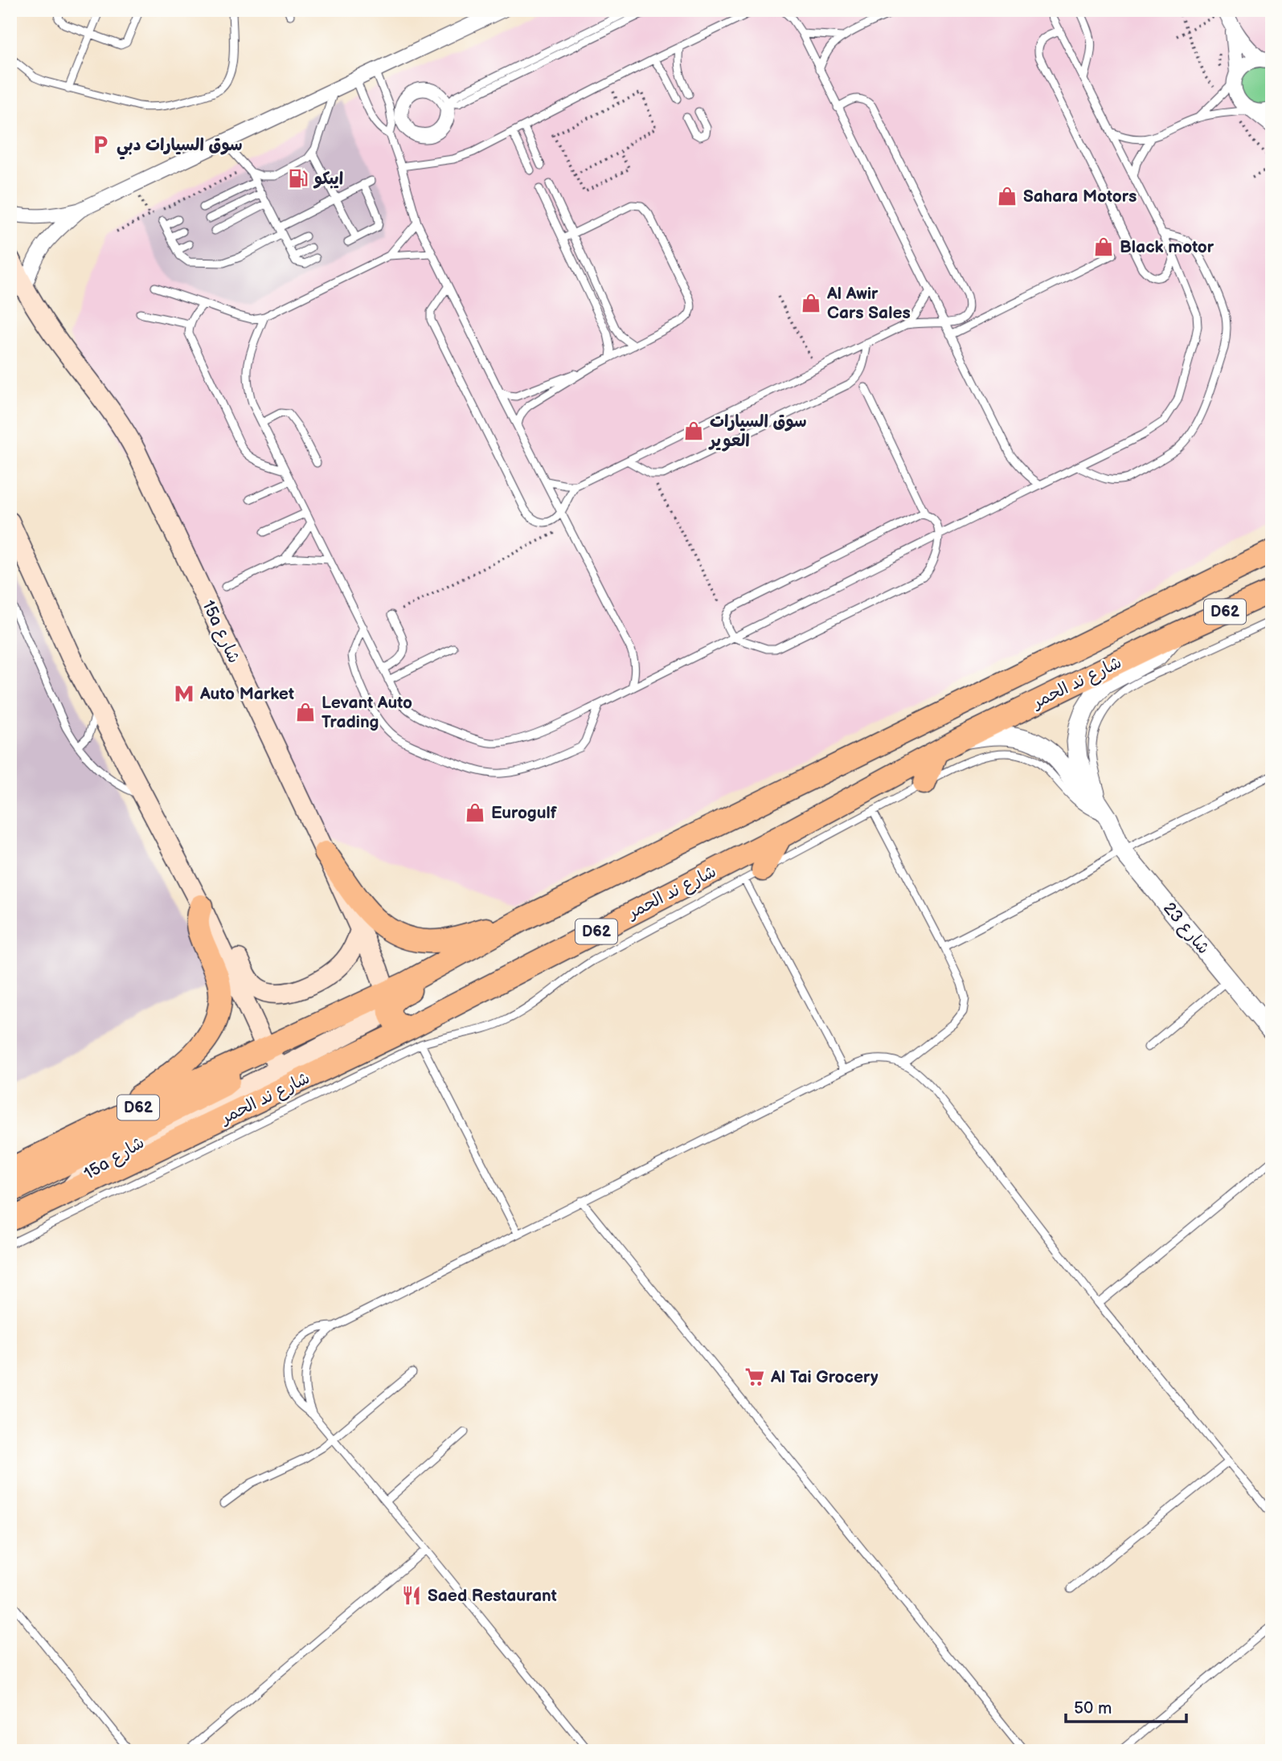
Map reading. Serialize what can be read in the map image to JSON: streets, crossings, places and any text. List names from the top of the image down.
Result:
{
  "streets": {
    "main road": ["D62", "15a شارع", "شارع ند الحمر"],
    "street": ["شارع 23"]
  },
  "crossings": [
    ["15a شارع", "شارع ند الحمر"],
    ["شارع ند الحمر", "شارع 23"]
  ],
  "places": {
    "parking": ["سوق السيارات دبي"],
    "fuel station": ["ايبكو"],
    "shop": [
      "Sahara Motors",
      "Black motor",
      "Al Awir Cars Sales",
      "سوق السيارات العوير",
      "Levant Auto Trading",
      "Eurogulf"
    ],
    "metro station": ["Auto Market"],
    "supermarket": ["Al Tai Grocery"],
    "restaurant": ["Saed Restaurant"]
  },
  "scale_bar": "50 m"
}
